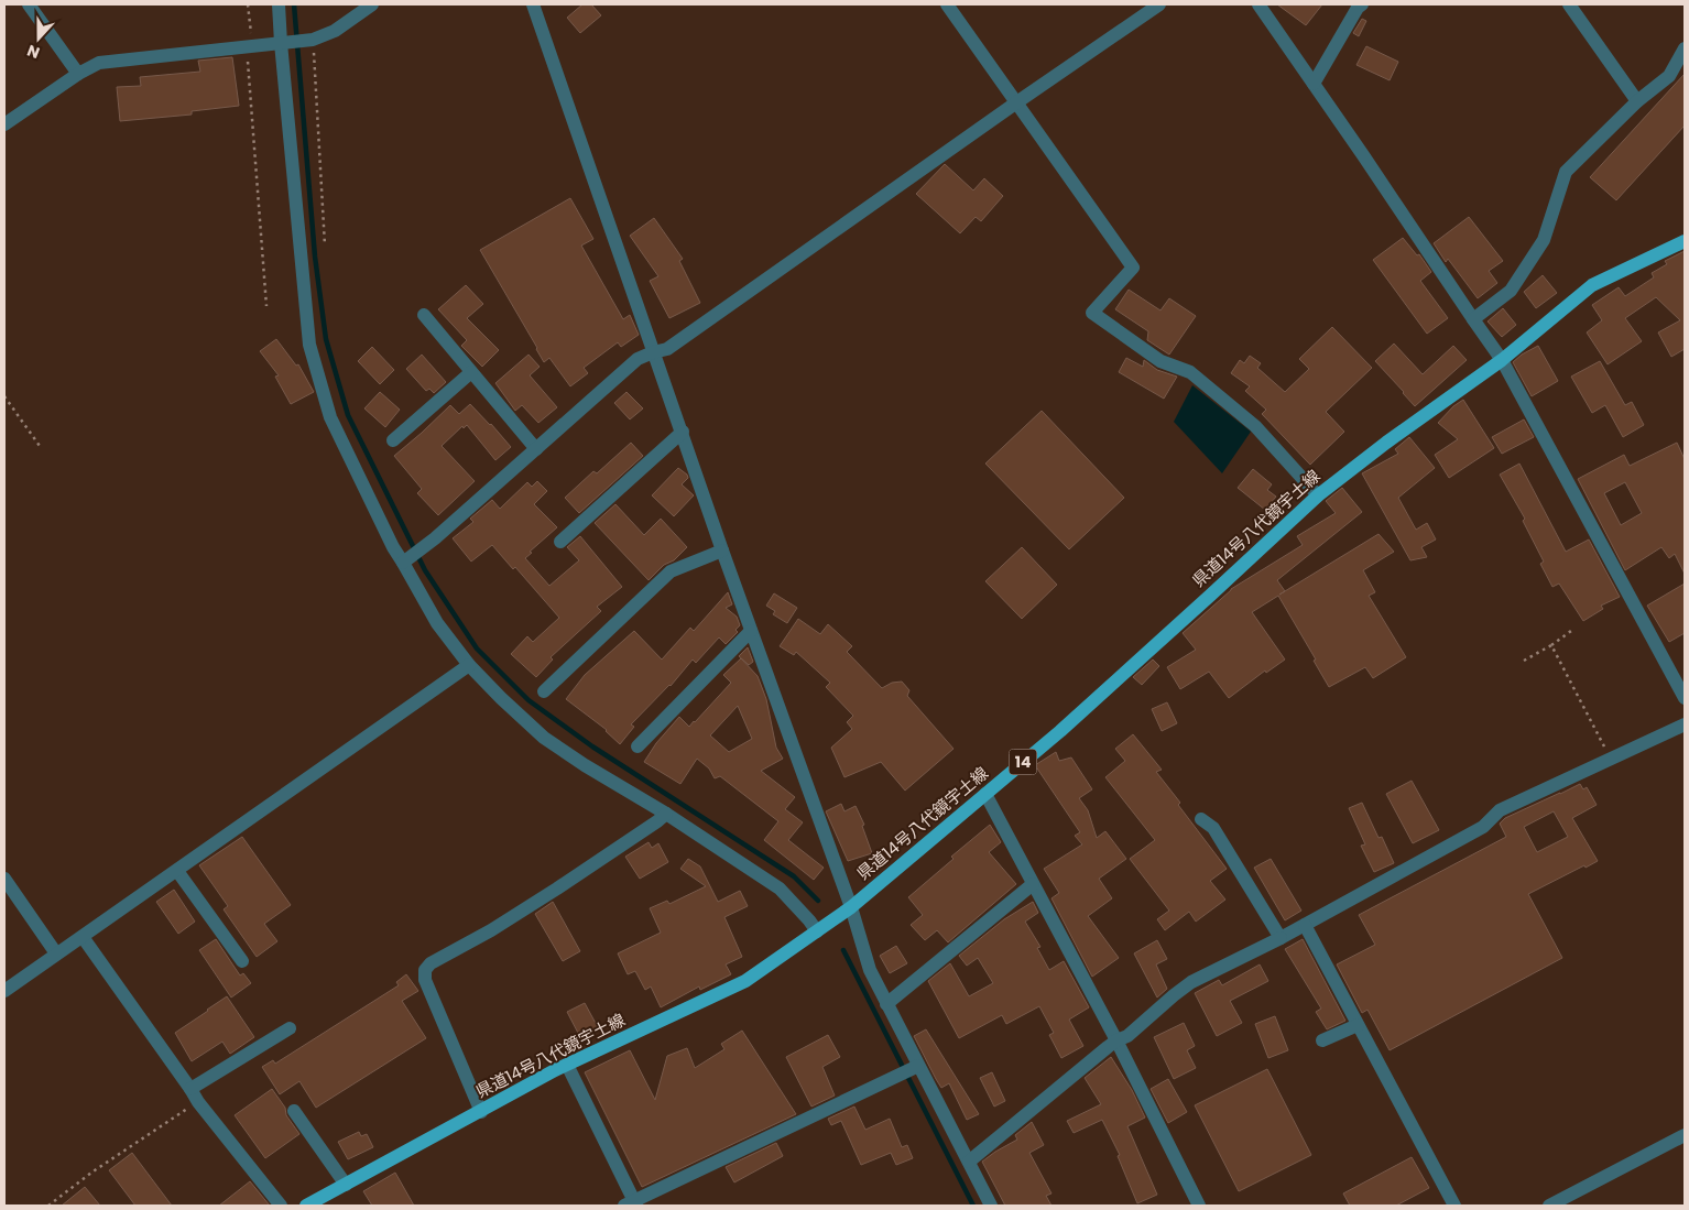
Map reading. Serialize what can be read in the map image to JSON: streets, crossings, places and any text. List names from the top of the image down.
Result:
{
  "streets": {
    "main road": ["県道14号八代鏡宇土線", "14"]
  },
  "north": "bottom"
}
